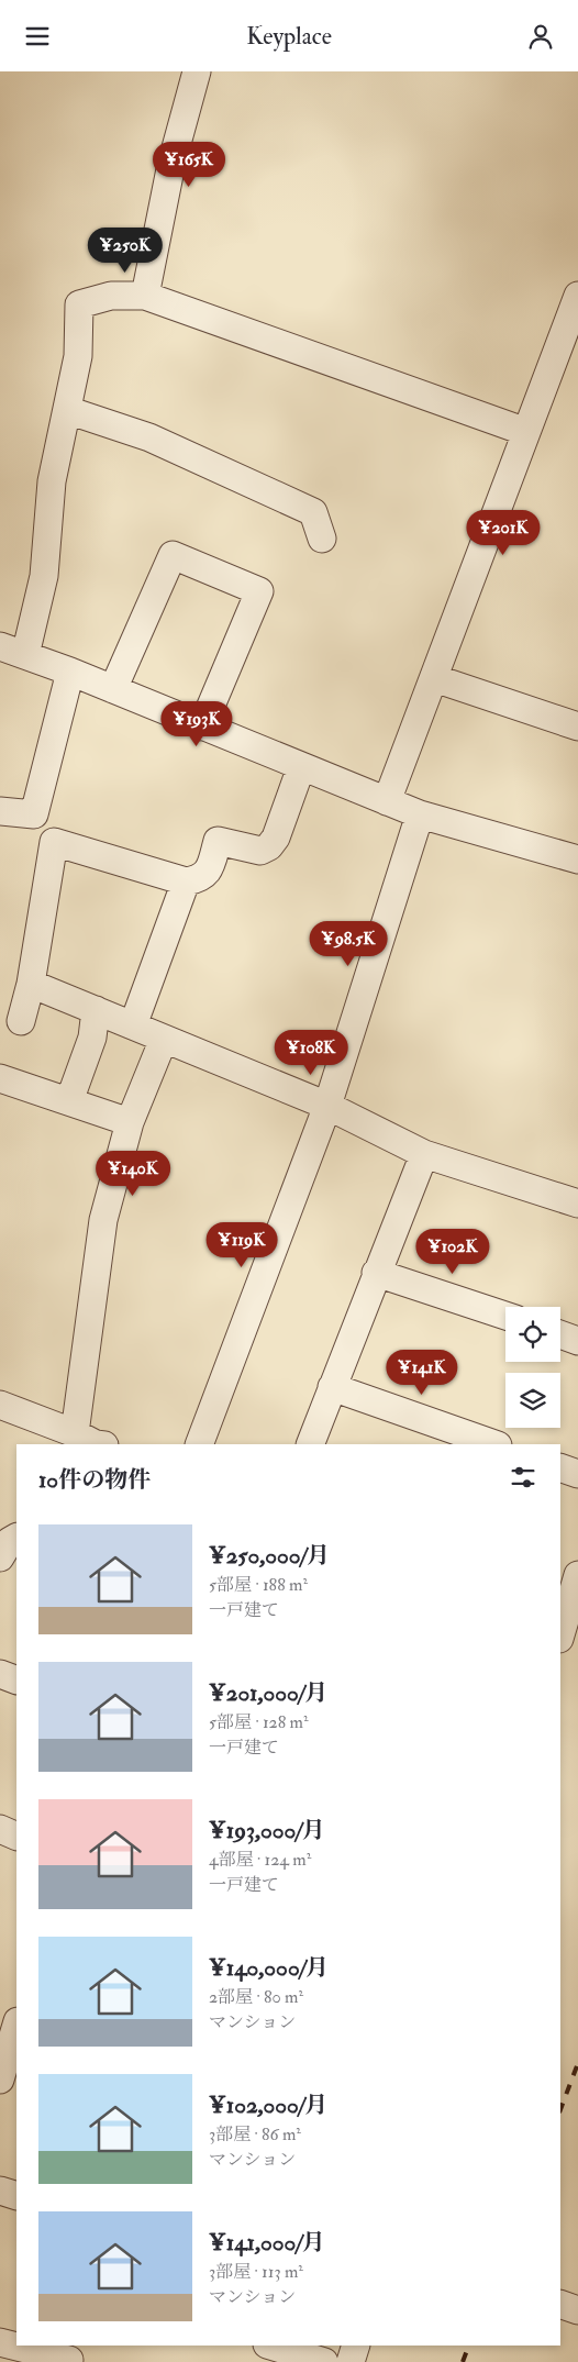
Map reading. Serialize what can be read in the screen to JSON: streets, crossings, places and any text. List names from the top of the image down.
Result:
{
  "page": {
    "header": "Keyplace",
    "price": [
      "¥165K",
      "¥250K",
      "¥201K",
      "¥193K",
      "¥98.5K",
      "¥108K",
      "¥140K",
      "¥119K",
      "¥102K",
      "¥141K"
    ],
    "heading": "10件の物件",
    "list": [
      {
        "name": "¥250,000/月",
        "note": "5部屋 · 188 m² · 一戸建て"
      },
      {
        "name": "¥201,000/月",
        "note": "5部屋 · 128 m² · 一戸建て"
      },
      {
        "name": "¥193,000/月",
        "note": "4部屋 · 124 m² · 一戸建て"
      },
      {
        "name": "¥140,000/月",
        "note": "2部屋 · 80 m² · マンション"
      },
      {
        "name": "¥102,000/月",
        "note": "3部屋 · 86 m² · マンション"
      },
      {
        "name": "¥141,000/月",
        "note": "3部屋 · 113 m² · マンション"
      }
    ]
  }
}
